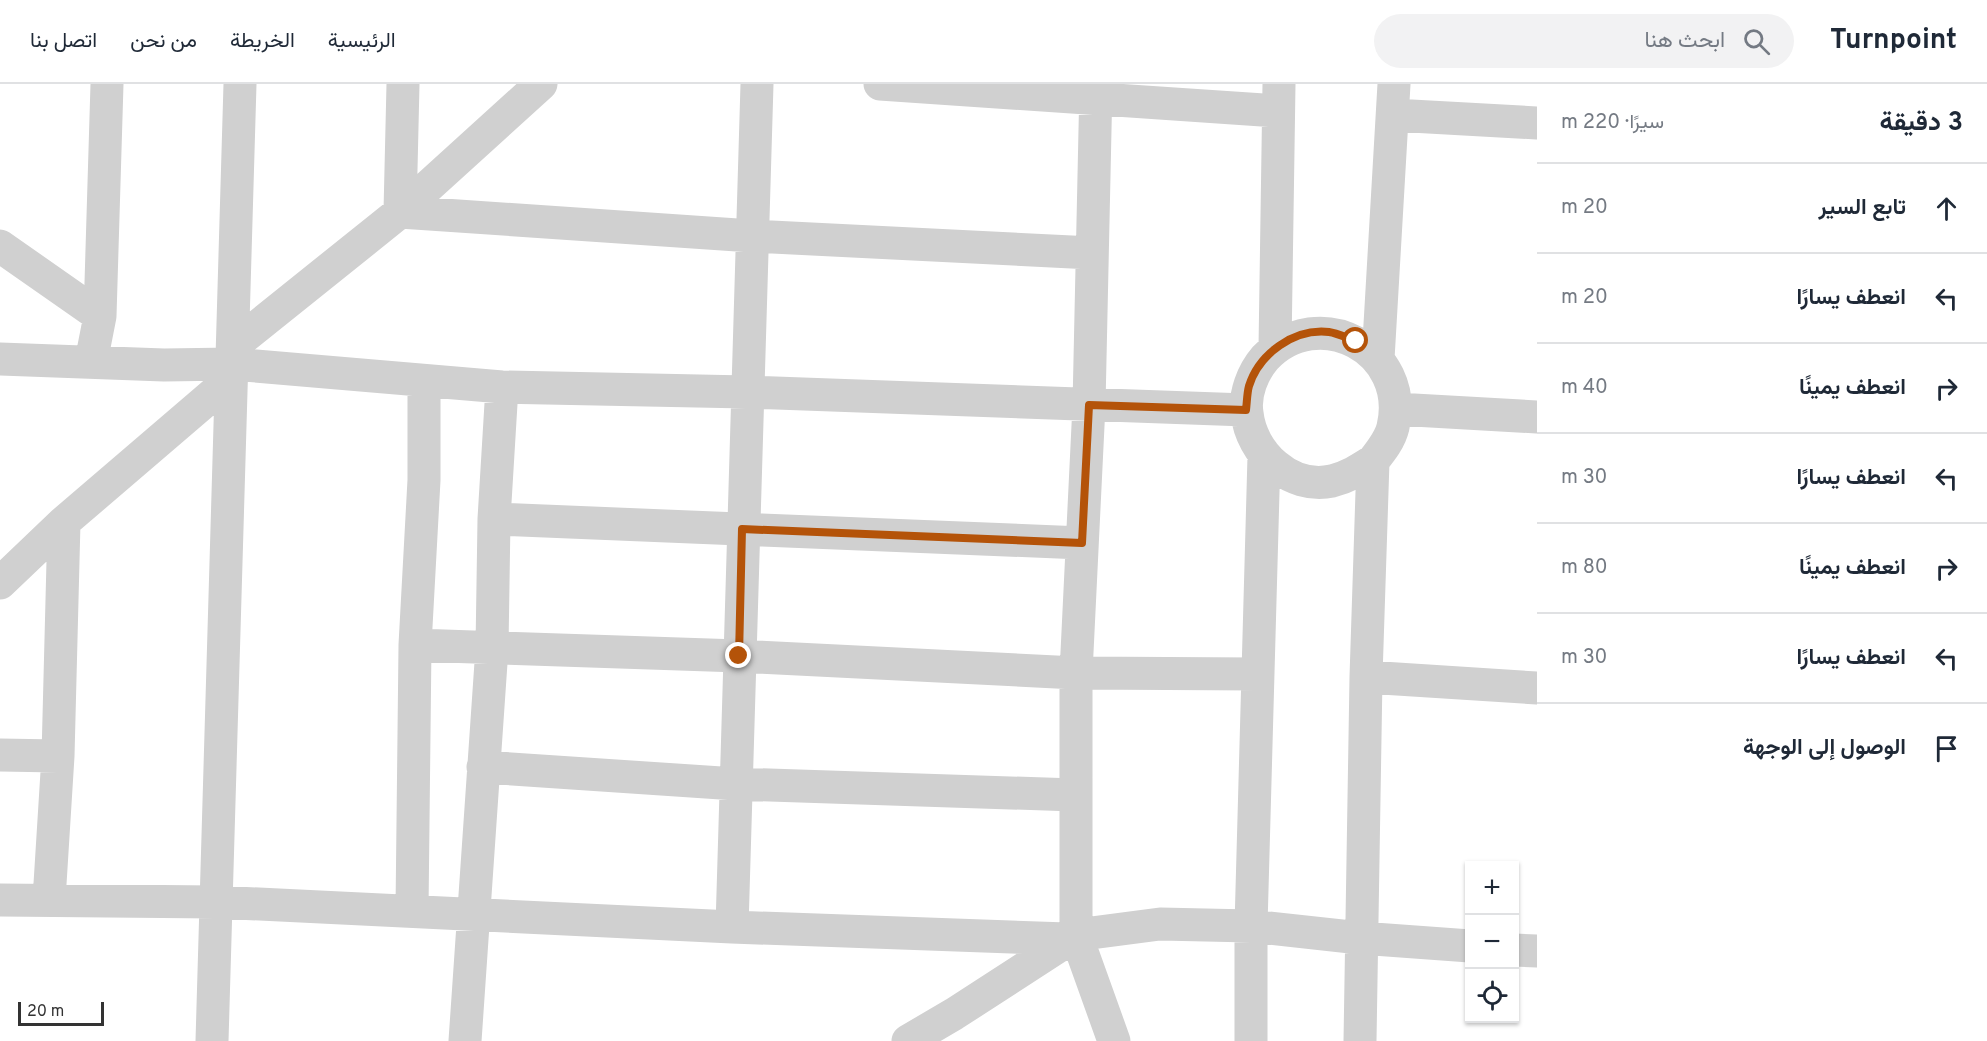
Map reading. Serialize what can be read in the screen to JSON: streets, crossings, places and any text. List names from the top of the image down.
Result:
{
  "scale_bar": "20 m",
  "page": {
    "header": "Turnpoint",
    "search": "ابحث هنا",
    "nav": [
      "الرئيسية",
      "الخريطة",
      "من نحن",
      "اتصل بنا"
    ],
    "heading": ["3 دقيقة", "سيرًا · 220 m"],
    "list": [
      ["تابع السير", "20 m"],
      ["انعطف يسارًا", "20 m"],
      ["انعطف يمينًا", "40 m"],
      ["انعطف يسارًا", "30 m"],
      ["انعطف يمينًا", "80 m"],
      ["انعطف يسارًا", "30 m"],
      "الوصول إلى الوجهة"
    ],
    "map_buttons": ["+", "−"],
    "scale": "20 m"
  }
}
